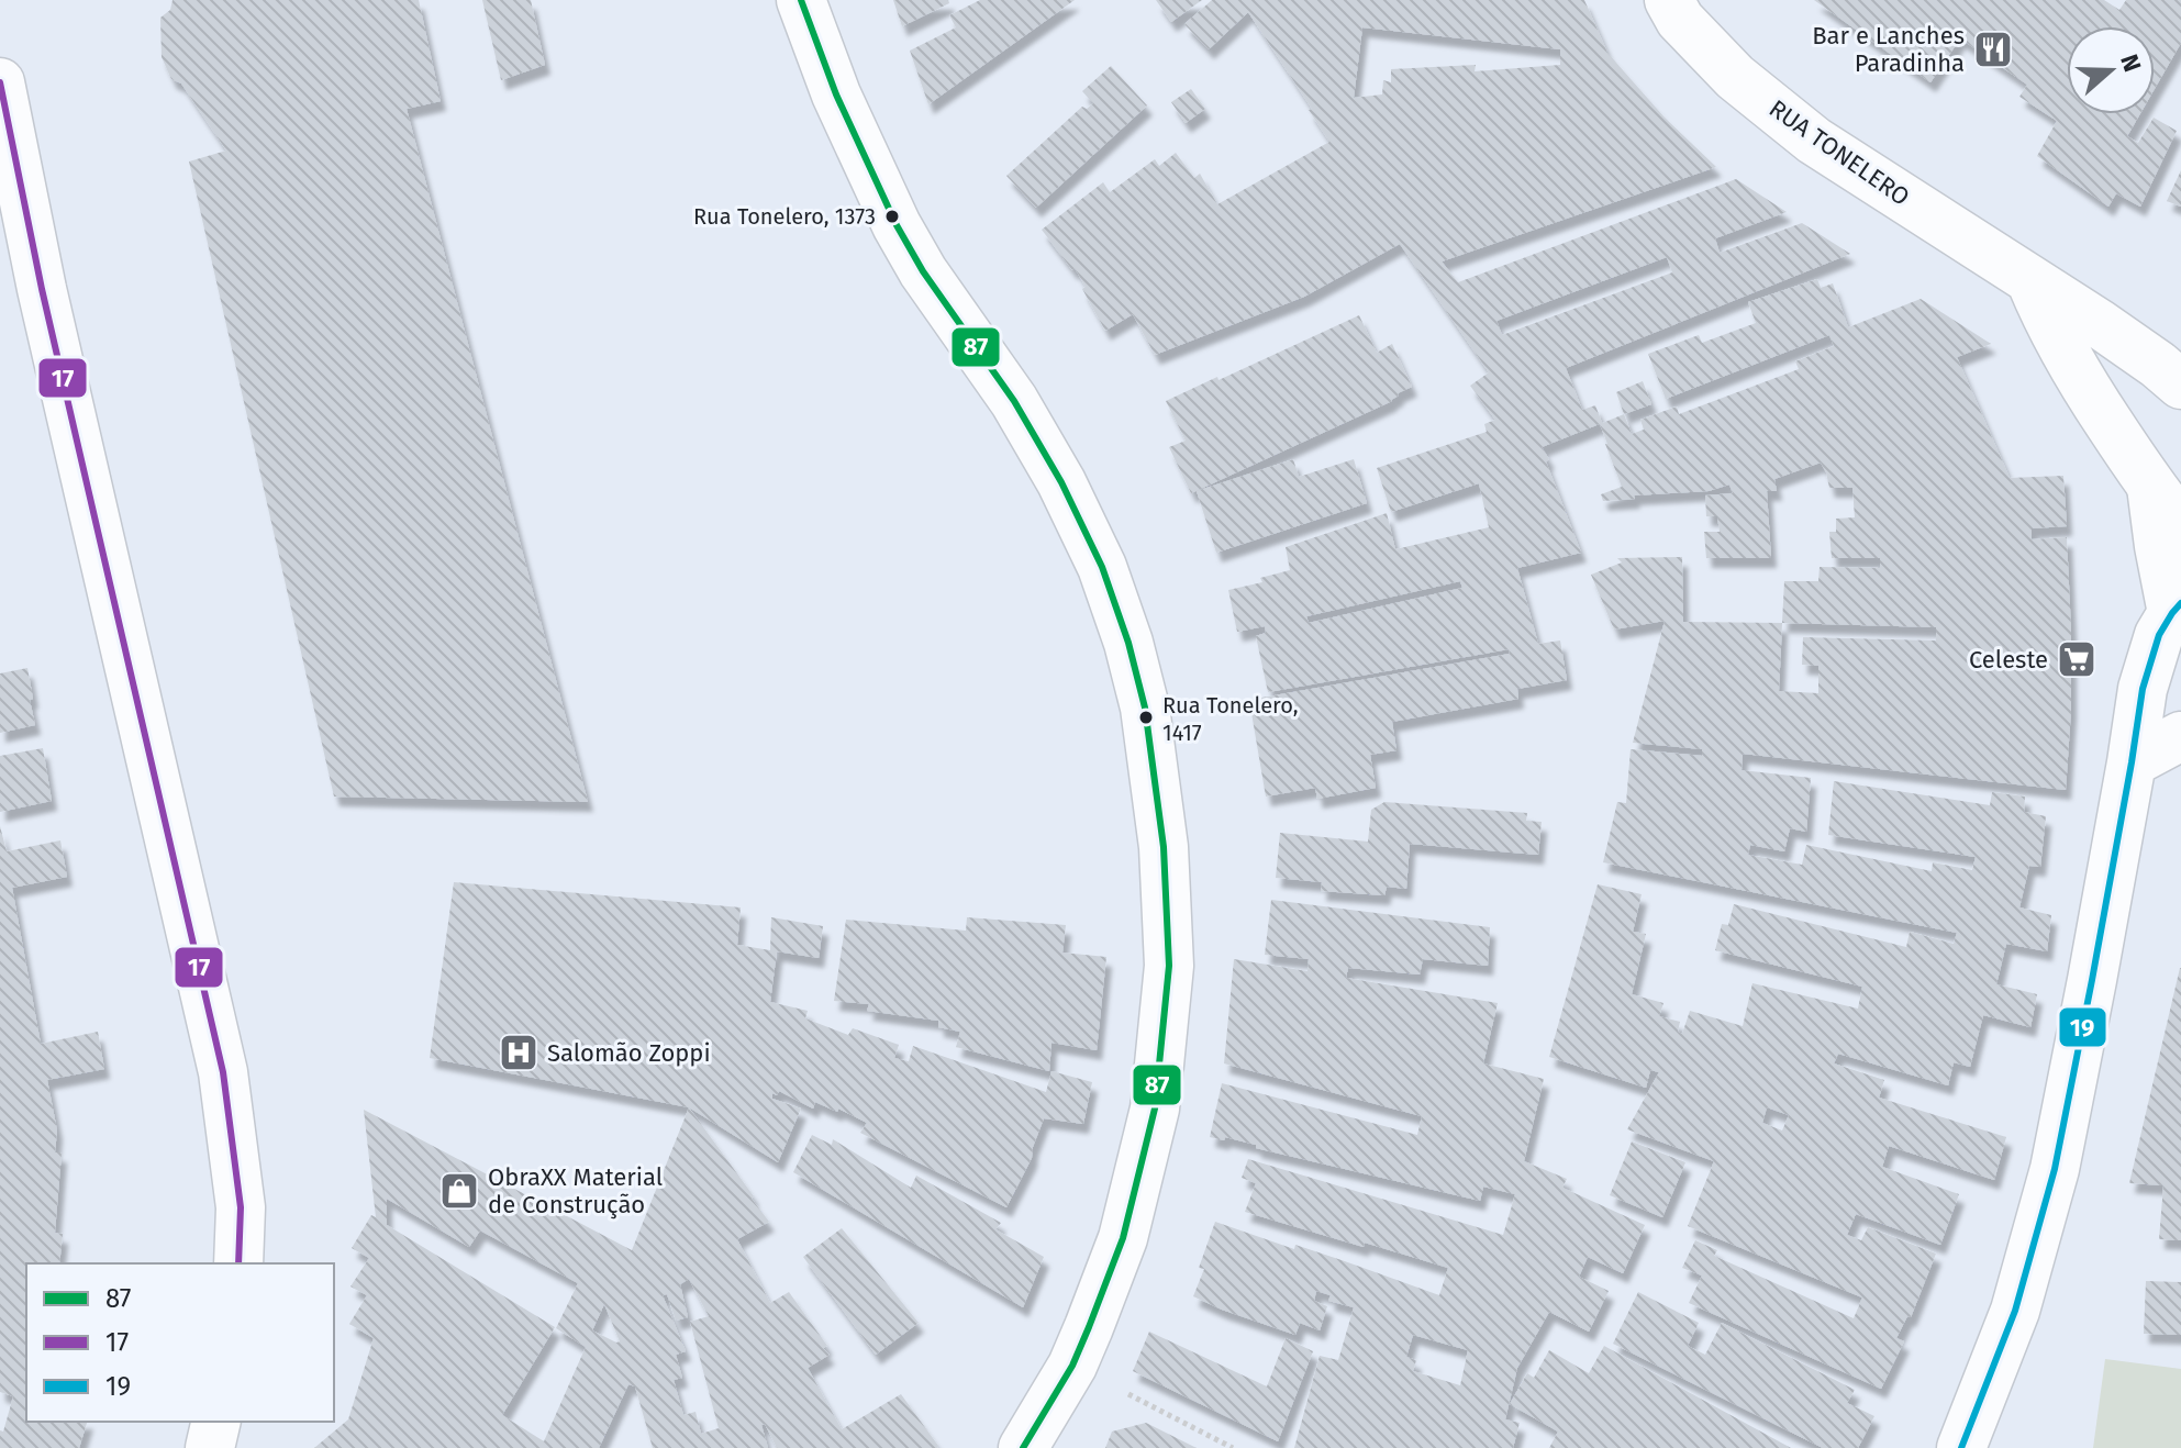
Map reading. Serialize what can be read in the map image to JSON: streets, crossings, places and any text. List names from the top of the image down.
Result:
{
  "streets": {
    "street": ["RUA TONELERO"]
  },
  "places": {
    "restaurant": ["Bar e Lanches Paradinha"],
    "other": ["Rua Tonelero, 1373", "Rua Tonelero, 1417"],
    "supermarket": ["Celeste"],
    "hospital": ["Salomão Zoppi"],
    "shop": ["ObraXX Material de Construção"]
  },
  "lines": ["transit line 87", "transit line 17", "transit line 19"],
  "legend": ["87", "17", "19"],
  "north": "right"
}
